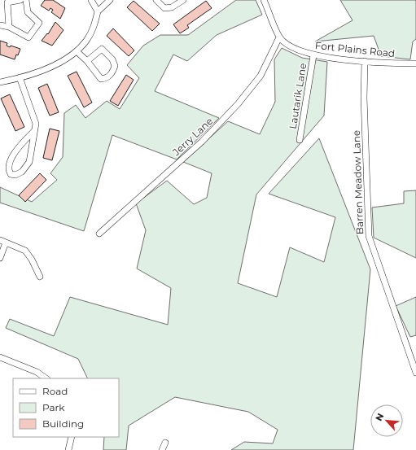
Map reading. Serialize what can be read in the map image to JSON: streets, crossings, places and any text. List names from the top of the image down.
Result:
{
  "streets": {
    "street": [
      "Fort Plains Road",
      "Lautarik Lane",
      "Jerry Lane",
      "Barren Meadow Lane"
    ]
  },
  "crossings": [
    ["Fort Plains Road", "Lautarik Lane"],
    ["Fort Plains Road", "Jerry Lane"],
    ["Fort Plains Road", "Barren Meadow Lane"]
  ],
  "legend": ["Road", "Park", "Building"],
  "north": "top left"
}
